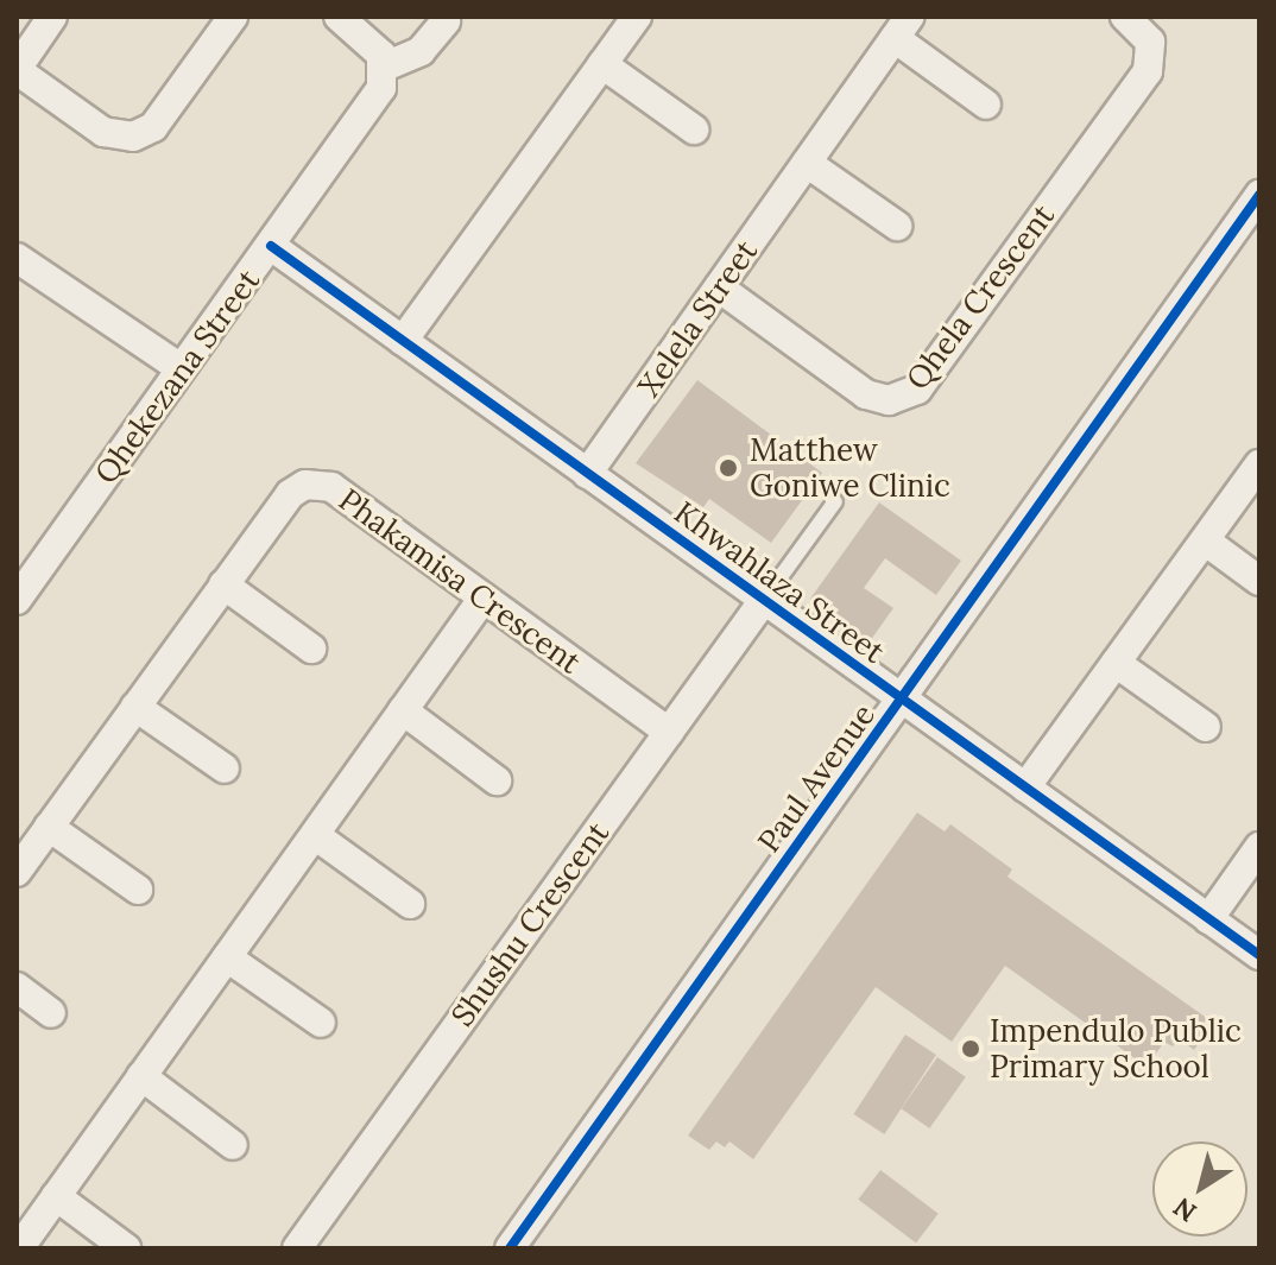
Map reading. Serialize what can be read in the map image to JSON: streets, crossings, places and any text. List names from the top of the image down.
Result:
{
  "streets": {
    "street": [
      "Qhela Crescent",
      "Xelela Street",
      "Qhekezana Street",
      "Phakamisa Crescent",
      "Khwahlaza Street",
      "Paul Avenue",
      "Shushu Crescent"
    ]
  },
  "crossings": [
    ["Qhela Crescent", "Xelela Street"],
    ["Xelela Street", "Khwahlaza Street"],
    ["Qhekezana Street", "Khwahlaza Street"],
    ["Phakamisa Crescent", "Shushu Crescent"],
    ["Khwahlaza Street", "Paul Avenue"],
    ["Khwahlaza Street", "Shushu Crescent"]
  ],
  "places": ["Matthew Goniwe Clinic", "Impendulo Public Primary School"],
  "north": "bottom left"
}
